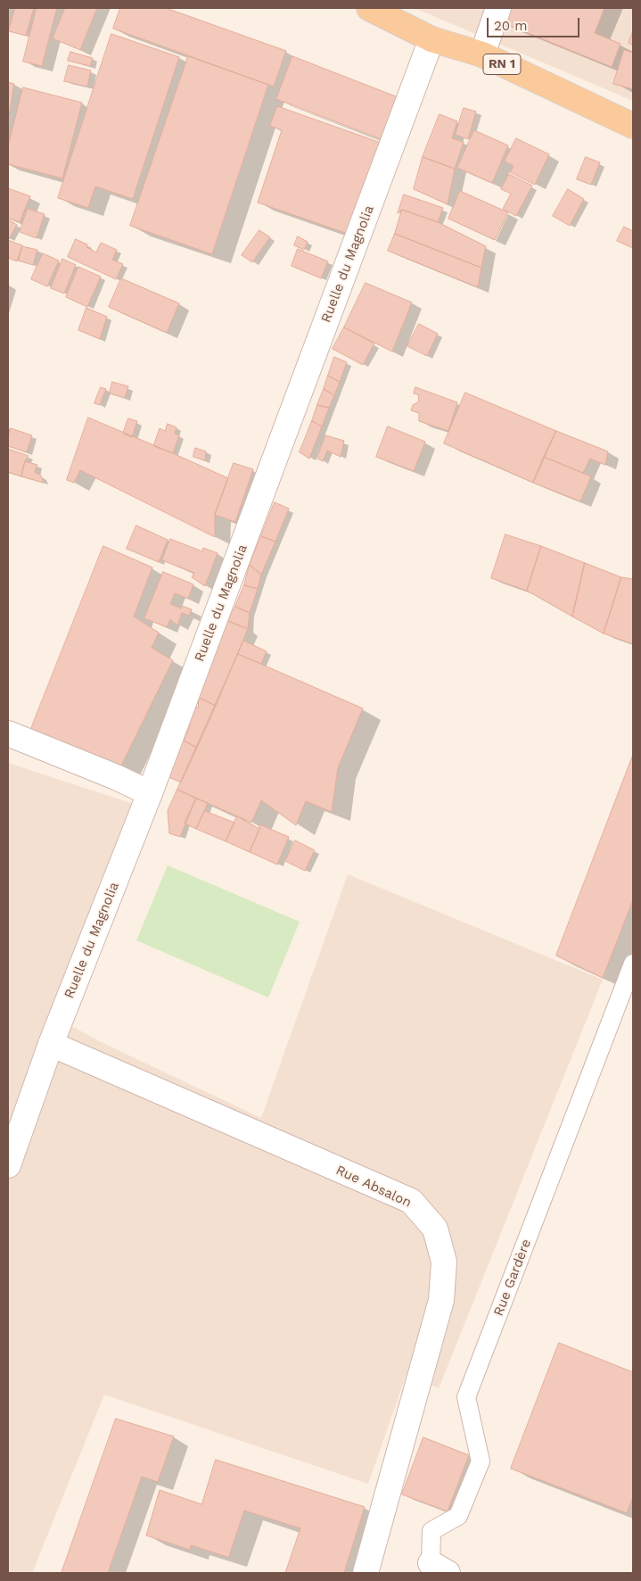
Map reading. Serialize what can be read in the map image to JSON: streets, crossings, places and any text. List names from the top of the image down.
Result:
{
  "streets": {
    "main road": ["RN 1"],
    "street": ["Ruelle du Magnolia", "Rue Absalon"],
    "lane": ["Rue Gardère"]
  },
  "crossings": [
    ["RN 1", "Ruelle du Magnolia"],
    ["Ruelle du Magnolia", "Rue Absalon"]
  ],
  "scale_bar": "20 m"
}
